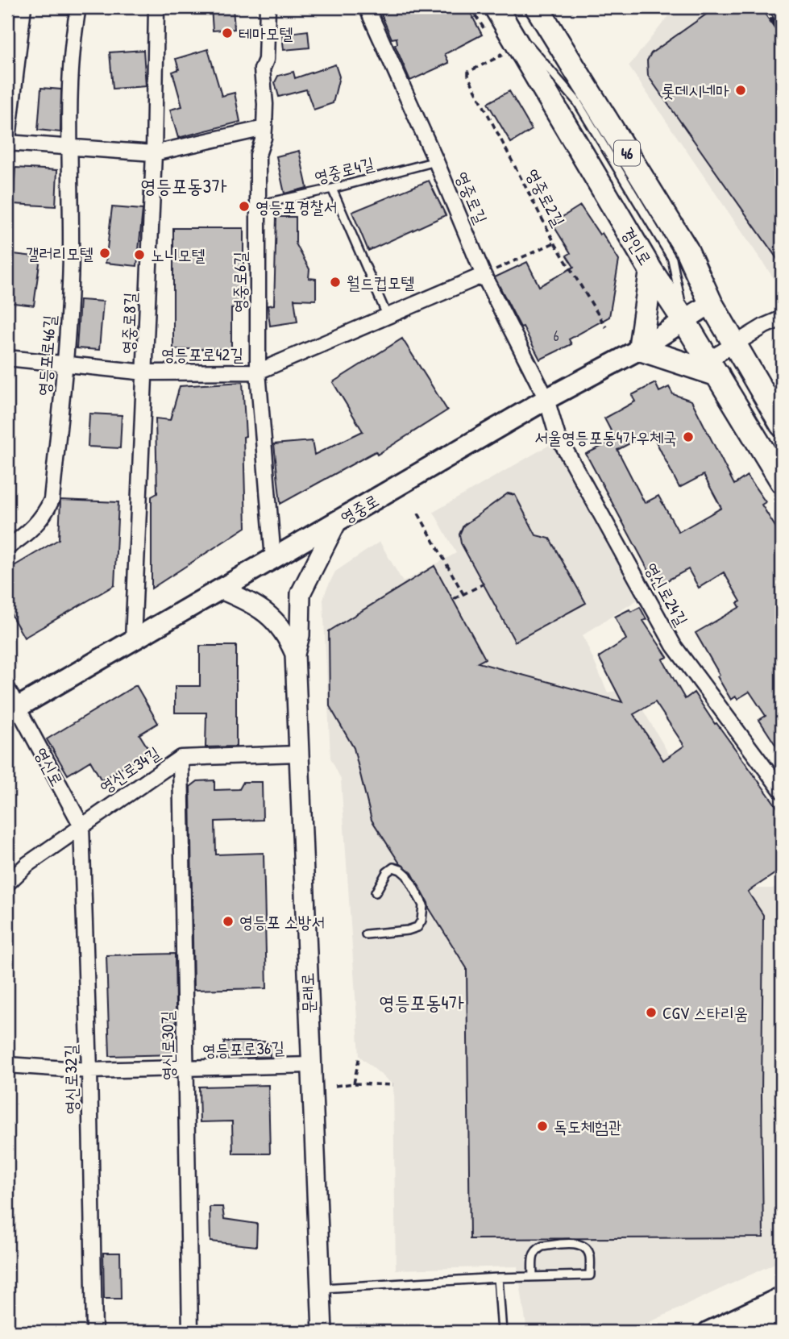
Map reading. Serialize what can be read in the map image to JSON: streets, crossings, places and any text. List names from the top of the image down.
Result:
{
  "streets": {
    "main road": ["46", "경인로", "영중로"],
    "street": [
      "영중로길",
      "영중로6길",
      "영중로8길",
      "영등포로42길",
      "영등포로46길",
      "영신로24길",
      "영신로",
      "영신로34길",
      "문래로",
      "영신로30길",
      "영등포로36길",
      "영신로32길"
    ],
    "lane": ["영중로4길"],
    "path": ["영중로2길"]
  },
  "crossings": [
    ["46", "영중로"],
    ["영중로4길", "영중로길"],
    ["영중로4길", "영중로6길"],
    ["영중로길", "영등포로42길"],
    ["영중로길", "영중로"],
    ["영중로길", "영신로24길"],
    ["경인로", "영중로"],
    ["영중로6길", "영등포로42길"],
    ["영중로6길", "영중로"],
    ["영중로8길", "영등포로42길"],
    ["영중로8길", "영중로"],
    ["영등포로42길", "영등포로46길"],
    ["영중로", "영신로24길"],
    ["영중로", "영신로"],
    ["영중로", "문래로"],
    ["영신로", "영신로34길"],
    ["영신로", "영신로32길"],
    ["영신로34길", "문래로"],
    ["영신로34길", "영신로30길"],
    ["영신로34길", "영신로32길"],
    ["문래로", "영등포로36길"],
    ["영신로30길", "영등포로36길"],
    ["영등포로36길", "영신로32길"]
  ],
  "districts": ["영등포동3가", "영등포동4가"],
  "places": [
    "테마모텔",
    "롯데시네마",
    "영등포경찰서",
    "갤러리모텔",
    "노니모텔",
    "월드컵모텔",
    "서울영등포동4가우체국",
    "영등포 소방서",
    "CGV 스타리움",
    "독도체험관"
  ],
  "house_numbers": ["6"]
}
